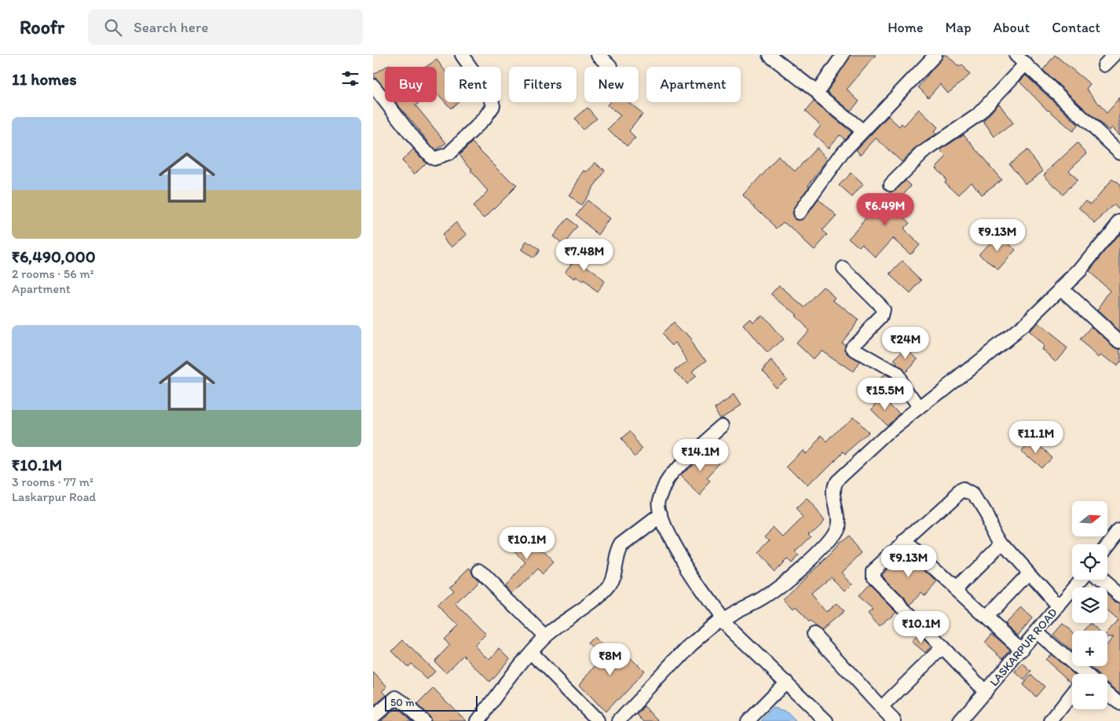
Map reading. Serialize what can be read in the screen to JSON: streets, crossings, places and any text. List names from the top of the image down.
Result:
{
  "streets": {
    "street": ["LASKARPUR ROAD"]
  },
  "scale_bar": "50 m",
  "north": "right",
  "page": {
    "header": "Roofr",
    "search": "Search here",
    "nav": [
      "Home",
      "Map",
      "About",
      "Contact"
    ],
    "heading": "11 homes",
    "chip": [
      "Buy",
      "Rent",
      "Filters",
      "New",
      "Apartment"
    ],
    "list": [
      {
        "name": "₹6,490,000",
        "note": "2 rooms · 56 m² · Apartment"
      },
      {
        "name": "₹10.1M",
        "note": "3 rooms · 77 m² · Laskarpur Road"
      }
    ],
    "price": [
      "₹6.49M",
      "₹9.13M",
      "₹7.48M",
      "₹24M",
      "₹15.5M",
      "₹11.1M",
      "₹14.1M",
      "₹10.1M",
      "₹9.13M",
      "₹10.1M",
      "₹8M"
    ],
    "map_buttons": ["+", "−"],
    "scale": "50 m"
  }
}
